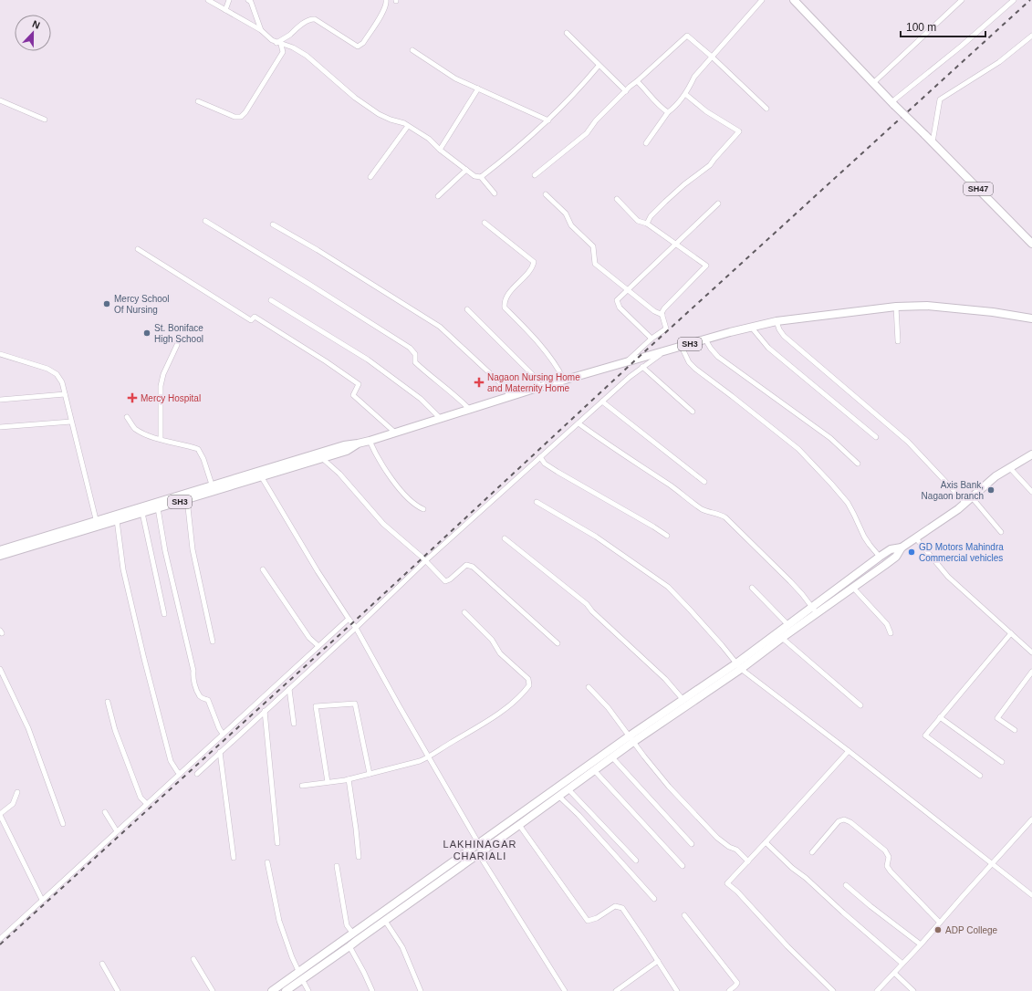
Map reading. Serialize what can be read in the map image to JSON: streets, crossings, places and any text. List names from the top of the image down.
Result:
{
  "streets": {
    "main road": ["SH47", "SH3"]
  },
  "districts": ["LAKHINAGAR CHARIALI"],
  "places": {
    "other": [
      "Mercy School Of Nursing",
      "St. Boniface High School",
      "Axis Bank, Nagaon branch",
      "GD Motors Mahindra Commercial vehicles",
      "ADP College"
    ],
    "health": ["Nagaon Nursing Home and Maternity Home", "Mercy Hospital"]
  },
  "scale_bar": "100 m",
  "north": "top"
}
